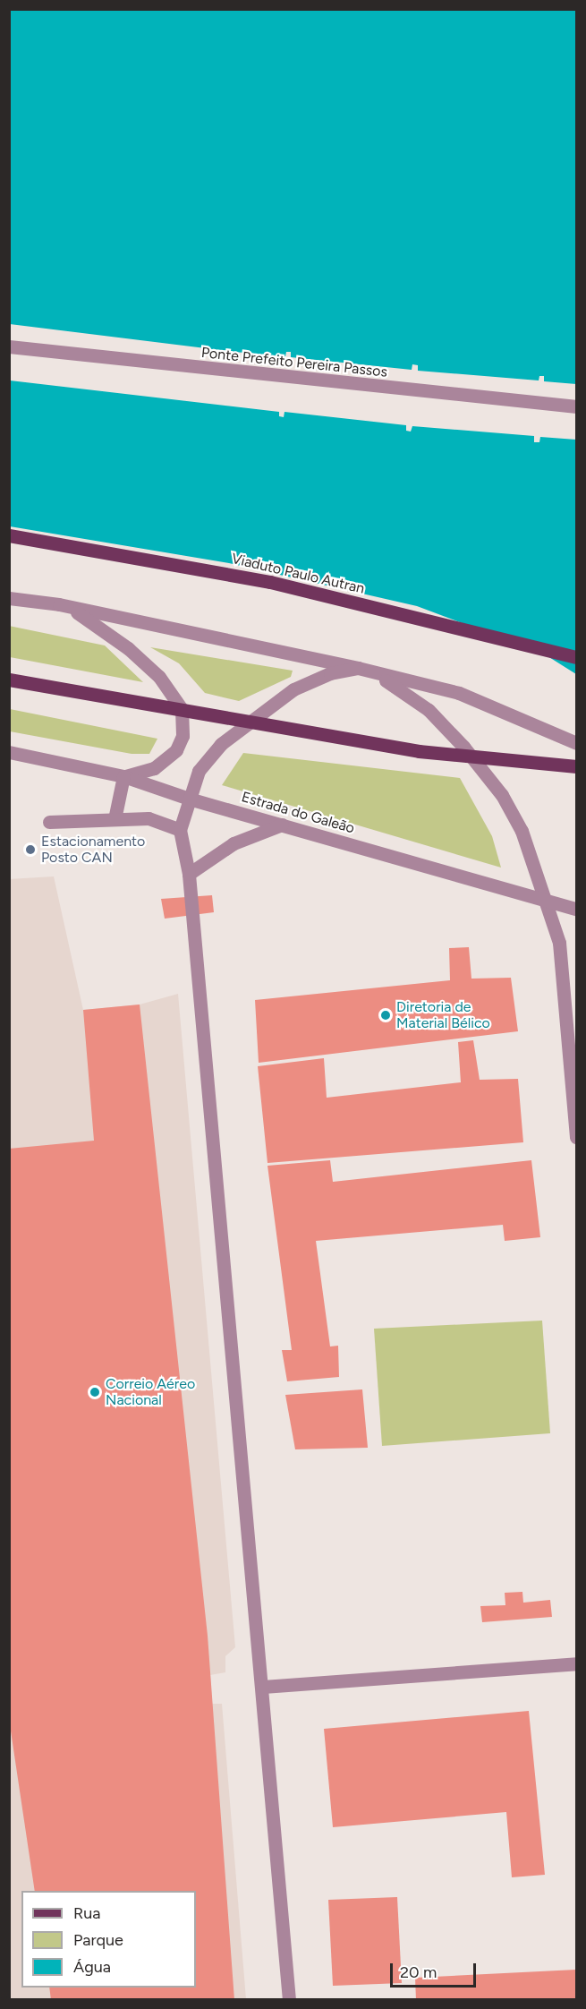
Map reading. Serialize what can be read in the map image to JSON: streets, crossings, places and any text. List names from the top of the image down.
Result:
{
  "streets": {
    "main road": ["Viaduto Paulo Autran"],
    "street": ["Ponte Prefeito Pereira Passos", "Estrada do Galeão"]
  },
  "places": ["Estacionamento Posto CAN", "Diretoria de Material Bélico", "Correio Aéreo Nacional"],
  "legend": ["Rua", "Parque", "Água"],
  "scale_bar": "20 m"
}
